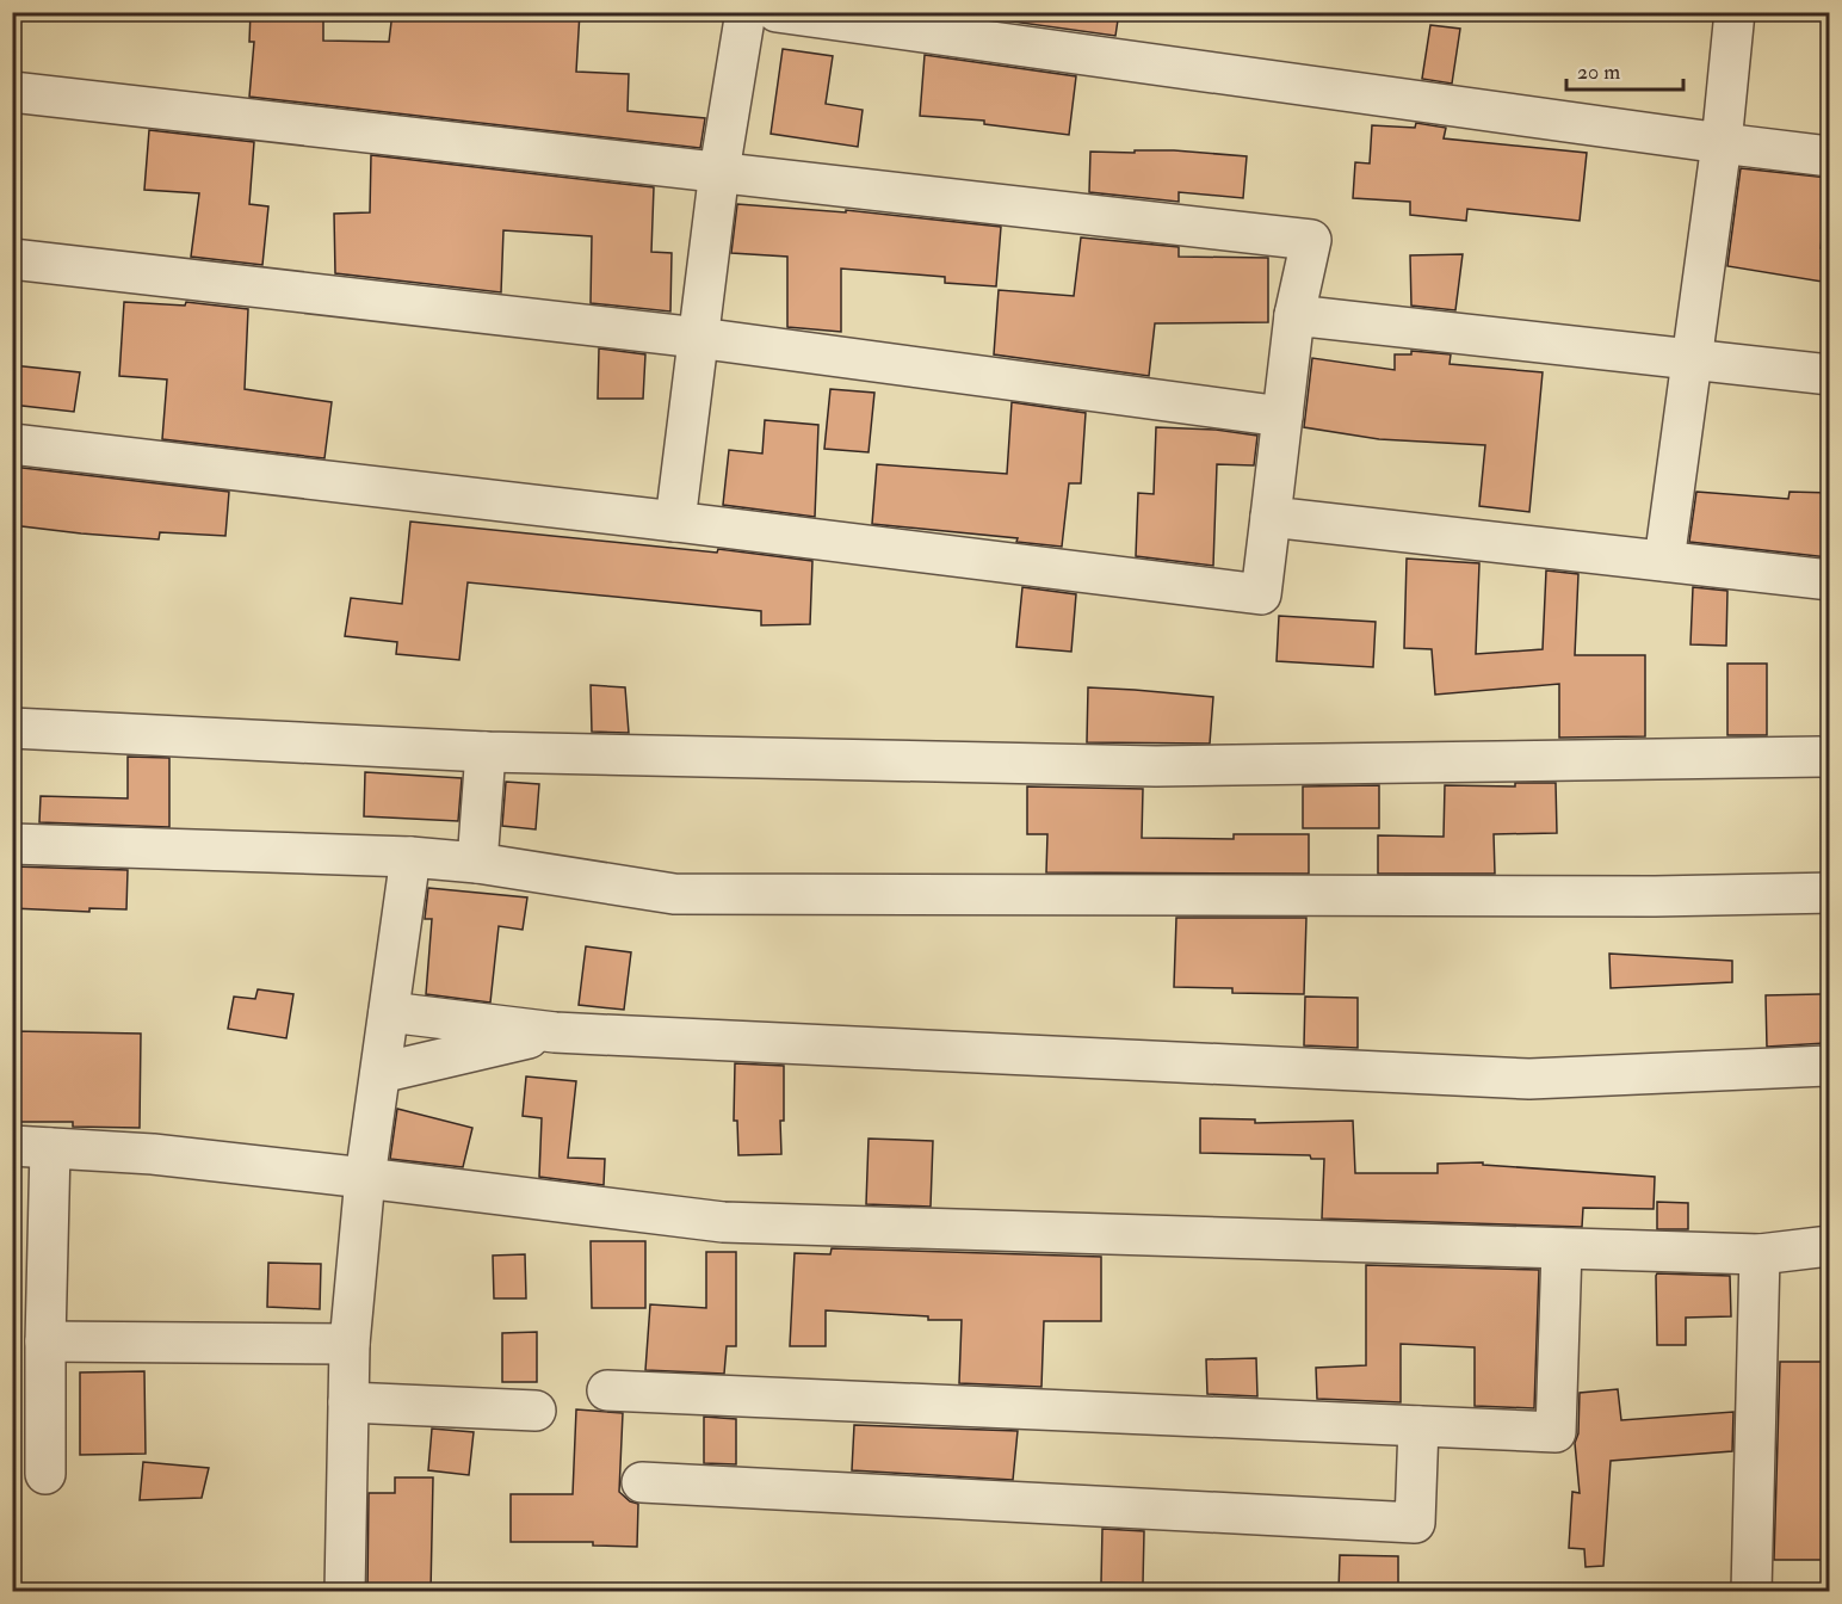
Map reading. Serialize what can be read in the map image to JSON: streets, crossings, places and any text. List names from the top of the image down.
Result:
{
  "scale_bar": "20 m"
}
